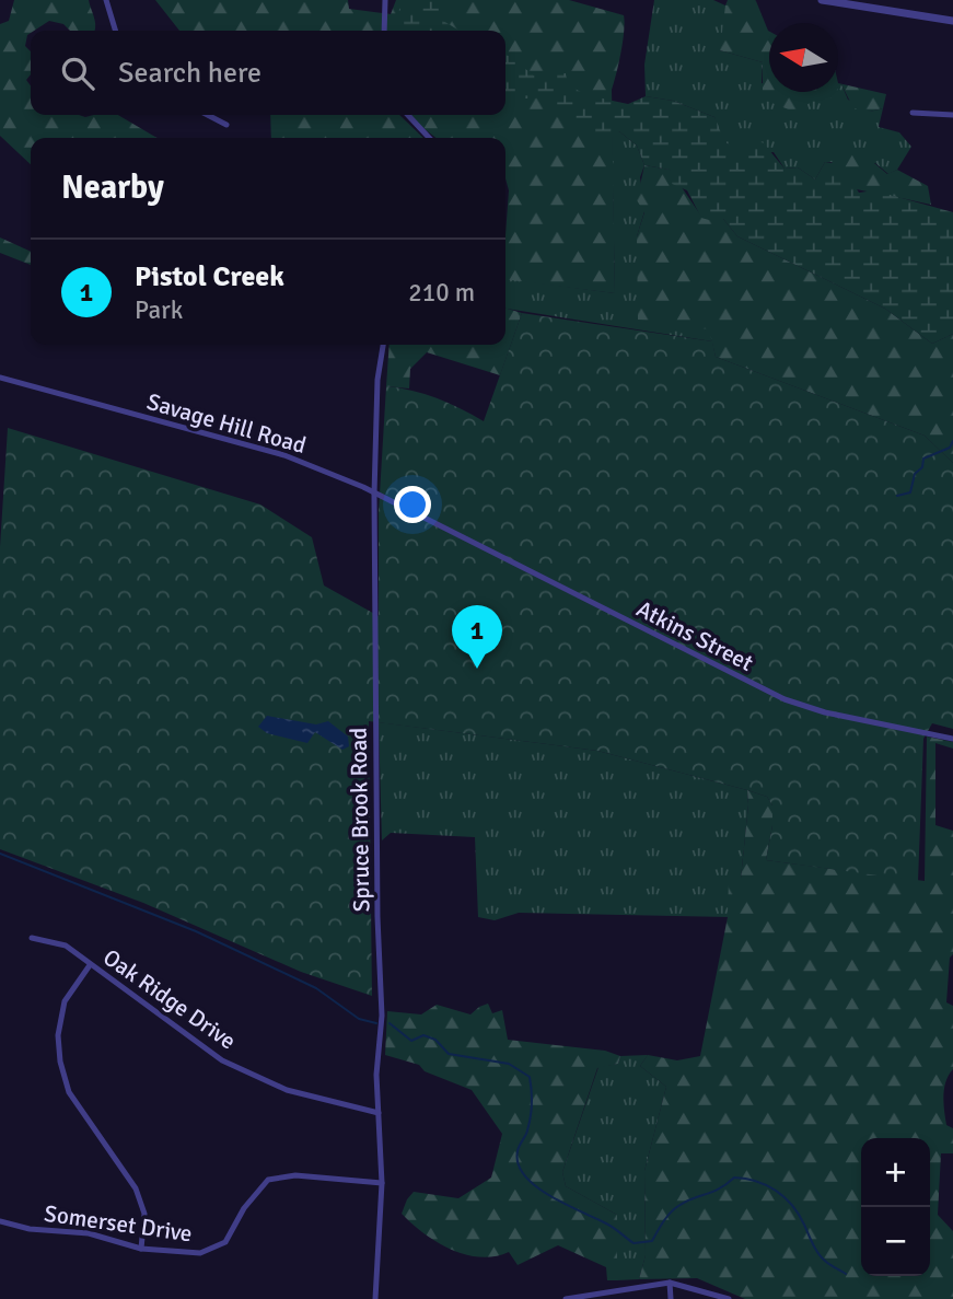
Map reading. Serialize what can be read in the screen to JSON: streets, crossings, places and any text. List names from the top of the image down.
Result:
{
  "streets": {
    "street": [
      "Savage Hill Road",
      "Atkins Street",
      "Spruce Brook Road",
      "Oak Ridge Drive",
      "Somerset Drive"
    ]
  },
  "crossings": [
    ["Savage Hill Road", "Atkins Street"],
    ["Savage Hill Road", "Spruce Brook Road"],
    ["Spruce Brook Road", "Oak Ridge Drive"],
    ["Spruce Brook Road", "Somerset Drive"]
  ],
  "north": "left",
  "page": {
    "search": "Search here",
    "heading": "Nearby",
    "list": [
      {
        "mark": "1",
        "name": "Pistol Creek",
        "note": "Park",
        "value": "210 m"
      }
    ],
    "pins": "1",
    "map_buttons": ["+", "−"]
  }
}
